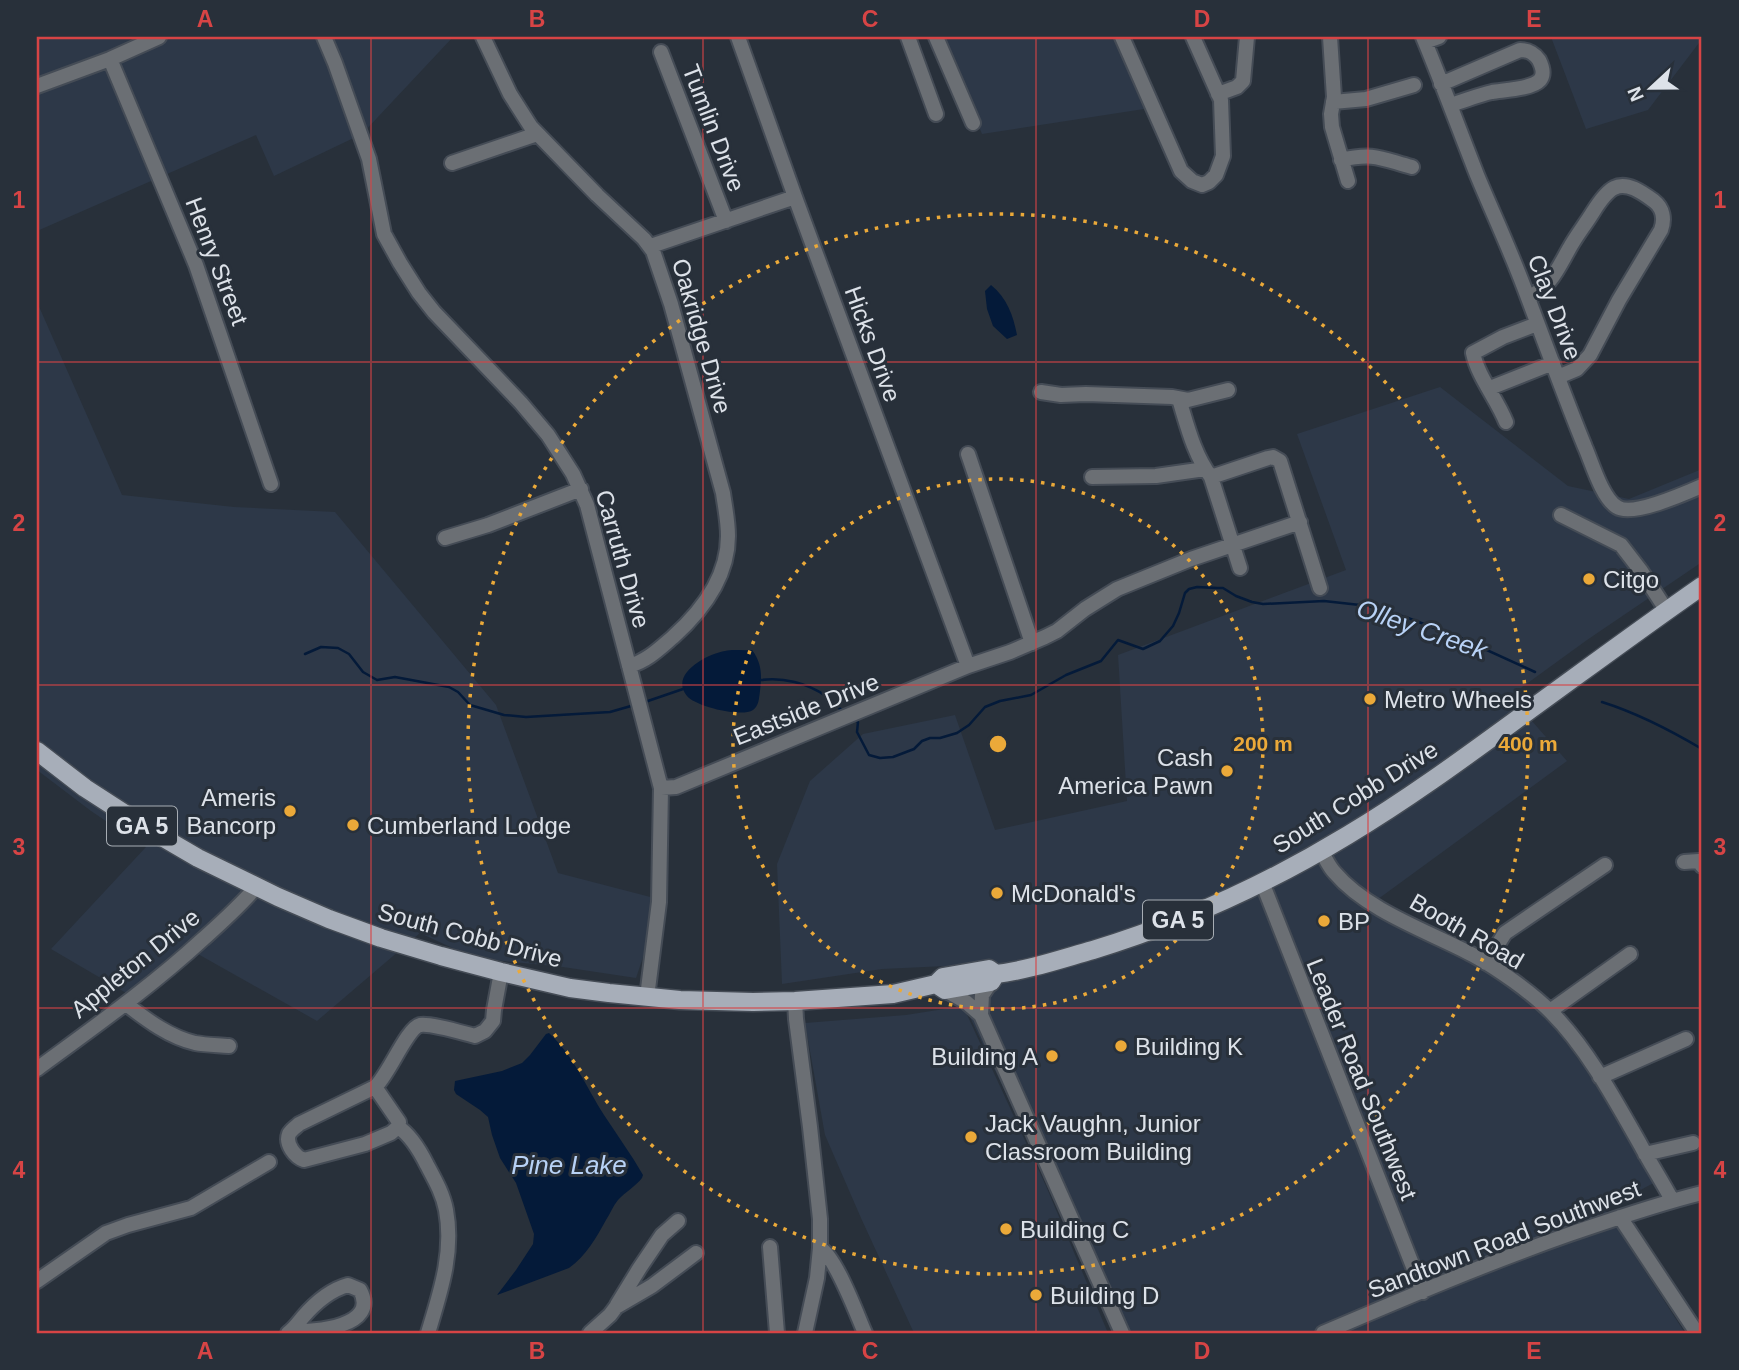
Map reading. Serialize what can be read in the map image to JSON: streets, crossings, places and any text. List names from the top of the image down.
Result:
{
  "streets": {
    "main road": ["South Cobb Drive", "GA 5"],
    "street": [
      "Tumlin Drive",
      "Henry Street",
      "Clay Drive",
      "Oakridge Drive",
      "Hicks Drive",
      "Carruth Drive",
      "Eastside Drive",
      "Booth Road",
      "Appleton Drive",
      "Leader Road Southwest",
      "Sandtown Road Southwest"
    ]
  },
  "crossings": [
    ["Oakridge Drive", "Carruth Drive"],
    ["Hicks Drive", "Eastside Drive"],
    ["Carruth Drive", "Eastside Drive"],
    ["Carruth Drive", "South Cobb Drive"],
    ["South Cobb Drive", "Booth Road"],
    ["South Cobb Drive", "Appleton Drive"],
    ["South Cobb Drive", "Leader Road Southwest"],
    ["Booth Road", "Sandtown Road Southwest"],
    ["Leader Road Southwest", "Sandtown Road Southwest"]
  ],
  "water": ["Olley Creek", "Pine Lake"],
  "places": [
    "Citgo",
    "Metro Wheels",
    "Cash America Pawn",
    "Ameris Bancorp",
    "Cumberland Lodge",
    "McDonald's",
    "BP",
    "Building K",
    "Building A",
    "Jack Vaughn, Junior Classroom Building",
    "Building C",
    "Building D"
  ],
  "north": "left",
  "grid": {
    "columns": [
      "A",
      "B",
      "C",
      "D",
      "E"
    ],
    "rows": [
      "1",
      "2",
      "3",
      "4"
    ]
  },
  "rings": ["200 m", "400 m"]
}
